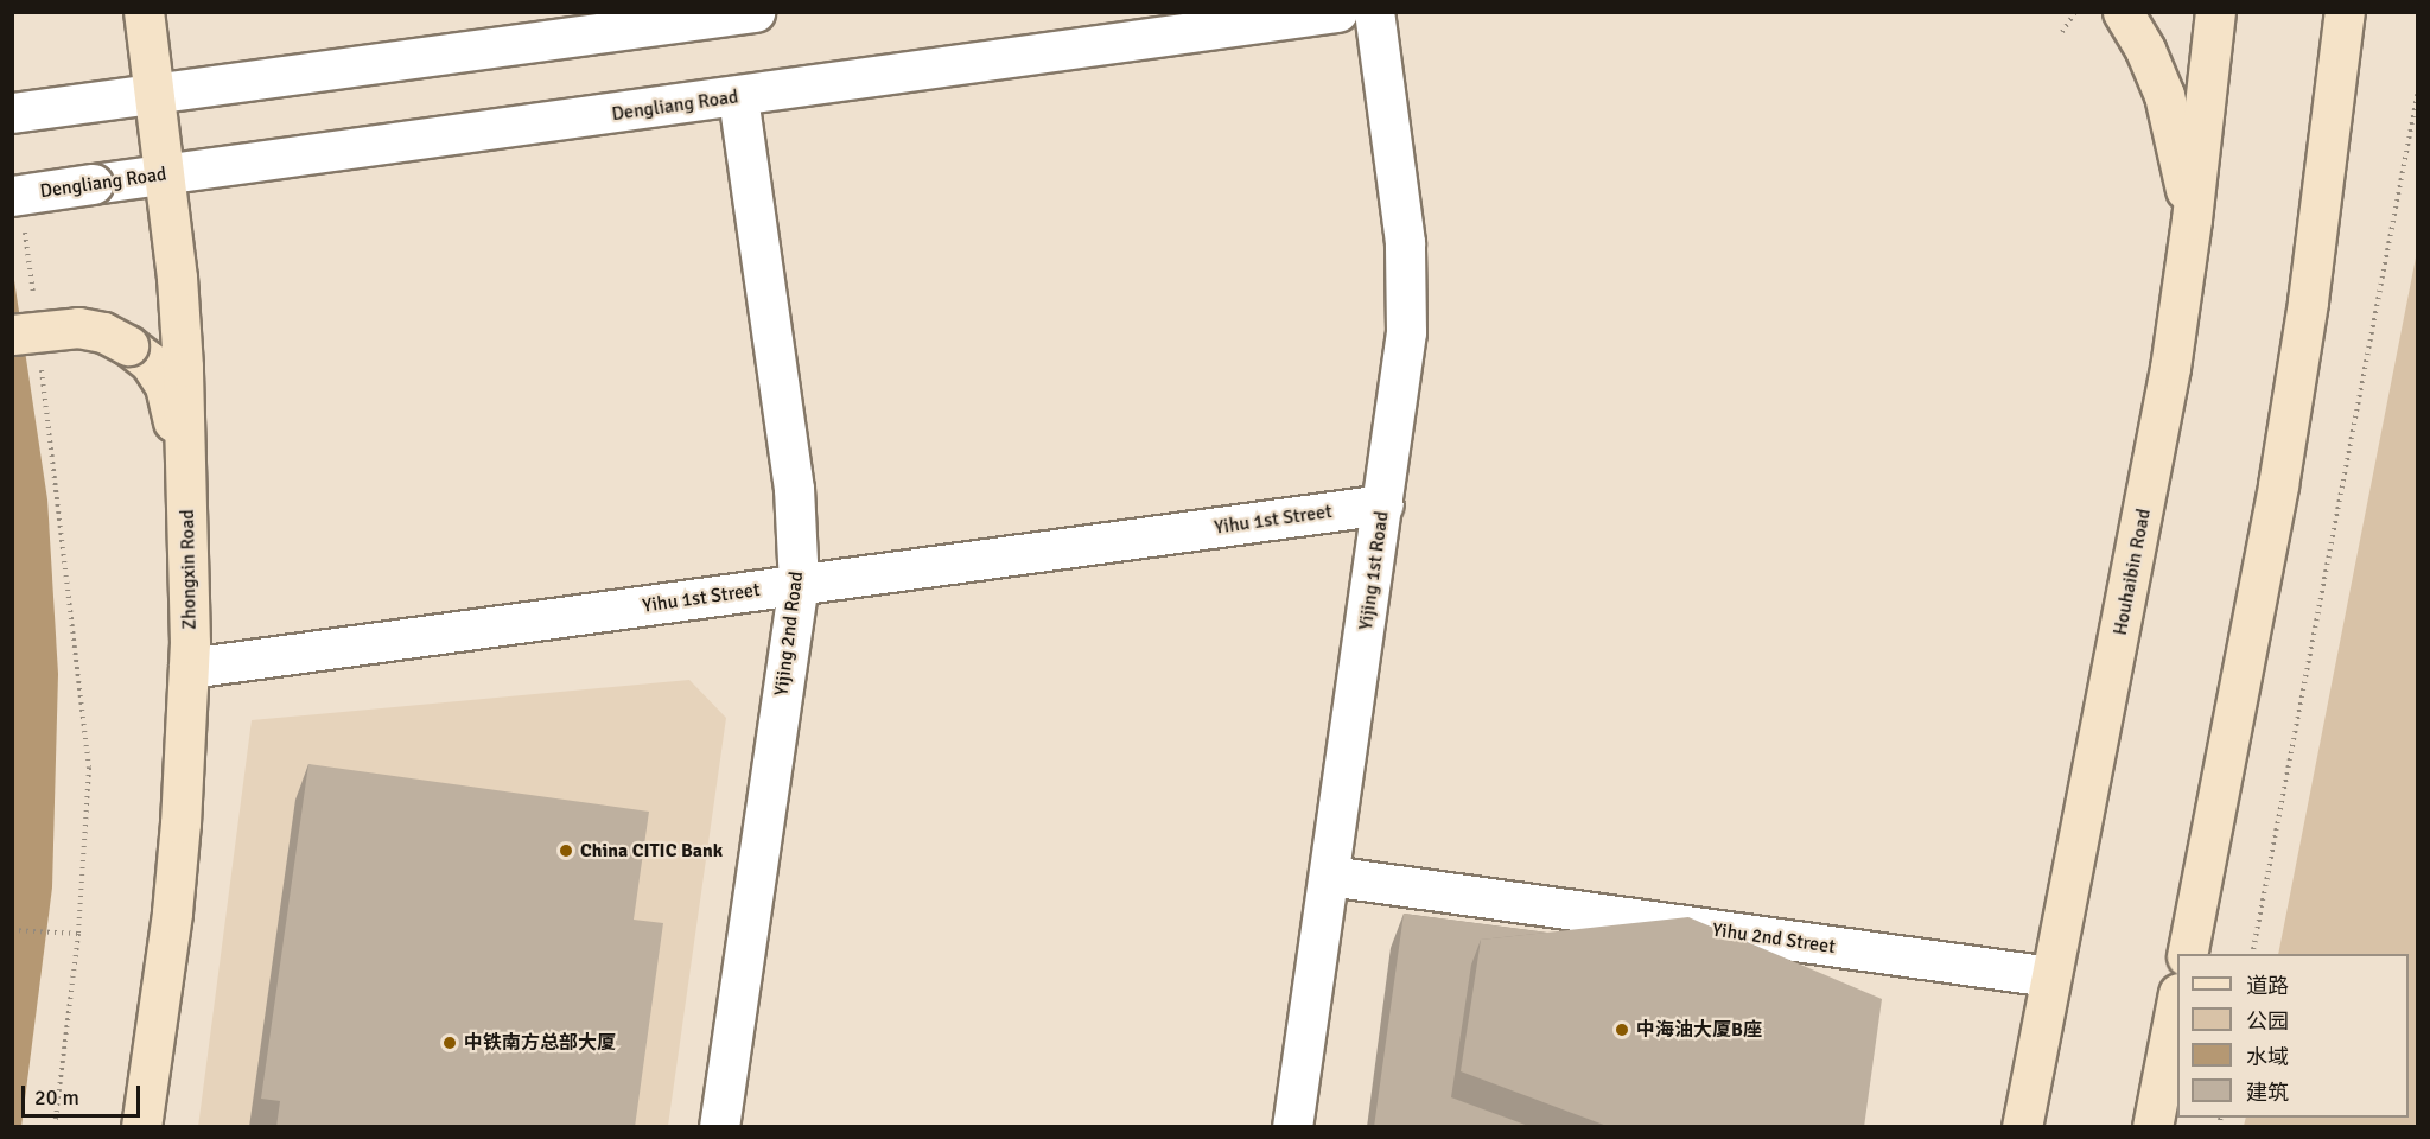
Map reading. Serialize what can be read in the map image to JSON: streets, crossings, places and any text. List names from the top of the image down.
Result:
{
  "streets": {
    "main road": ["Zhongxin Road", "Houhaibin Road"],
    "street": [
      "Dengliang Road",
      "Yihu 1st Street",
      "Yijing 1st Road",
      "Yijing 2nd Road",
      "Yihu 2nd Street"
    ]
  },
  "crossings": [
    ["Dengliang Road", "Zhongxin Road"],
    ["Dengliang Road", "Yijing 2nd Road"],
    ["Yihu 1st Street", "Zhongxin Road"],
    ["Yihu 1st Street", "Yijing 1st Road"],
    ["Yihu 1st Street", "Yijing 2nd Road"],
    ["Yijing 1st Road", "Yihu 2nd Street"],
    ["Houhaibin Road", "Yihu 2nd Street"]
  ],
  "places": ["China CITIC Bank", "中海油大厦B座", "中铁南方总部大厦"],
  "legend": [
    "道路",
    "公园",
    "水域",
    "建筑"
  ],
  "scale_bar": "20 m"
}
